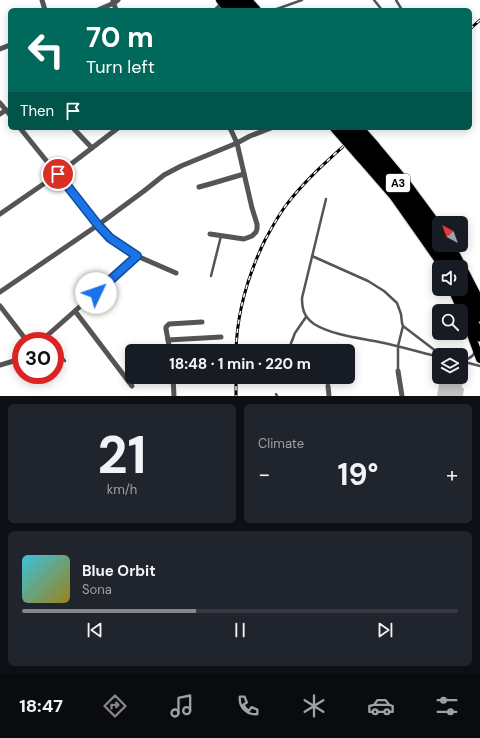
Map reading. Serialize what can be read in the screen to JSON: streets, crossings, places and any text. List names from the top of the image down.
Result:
{
  "streets": {
    "highway": ["A3"]
  },
  "north": "top left",
  "page": {
    "turn": ["70 m", "Turn left"],
    "then": "Then",
    "limit": "30",
    "trip": "18:48 · 1 min · 220 m",
    "tile": [
      ["21", "km/h"],
      "Climate"
    ],
    "heat": ["−", "19°", "+"],
    "song": ["Blue Orbit", "Sona"],
    "tabs": "18:47"
  }
}
